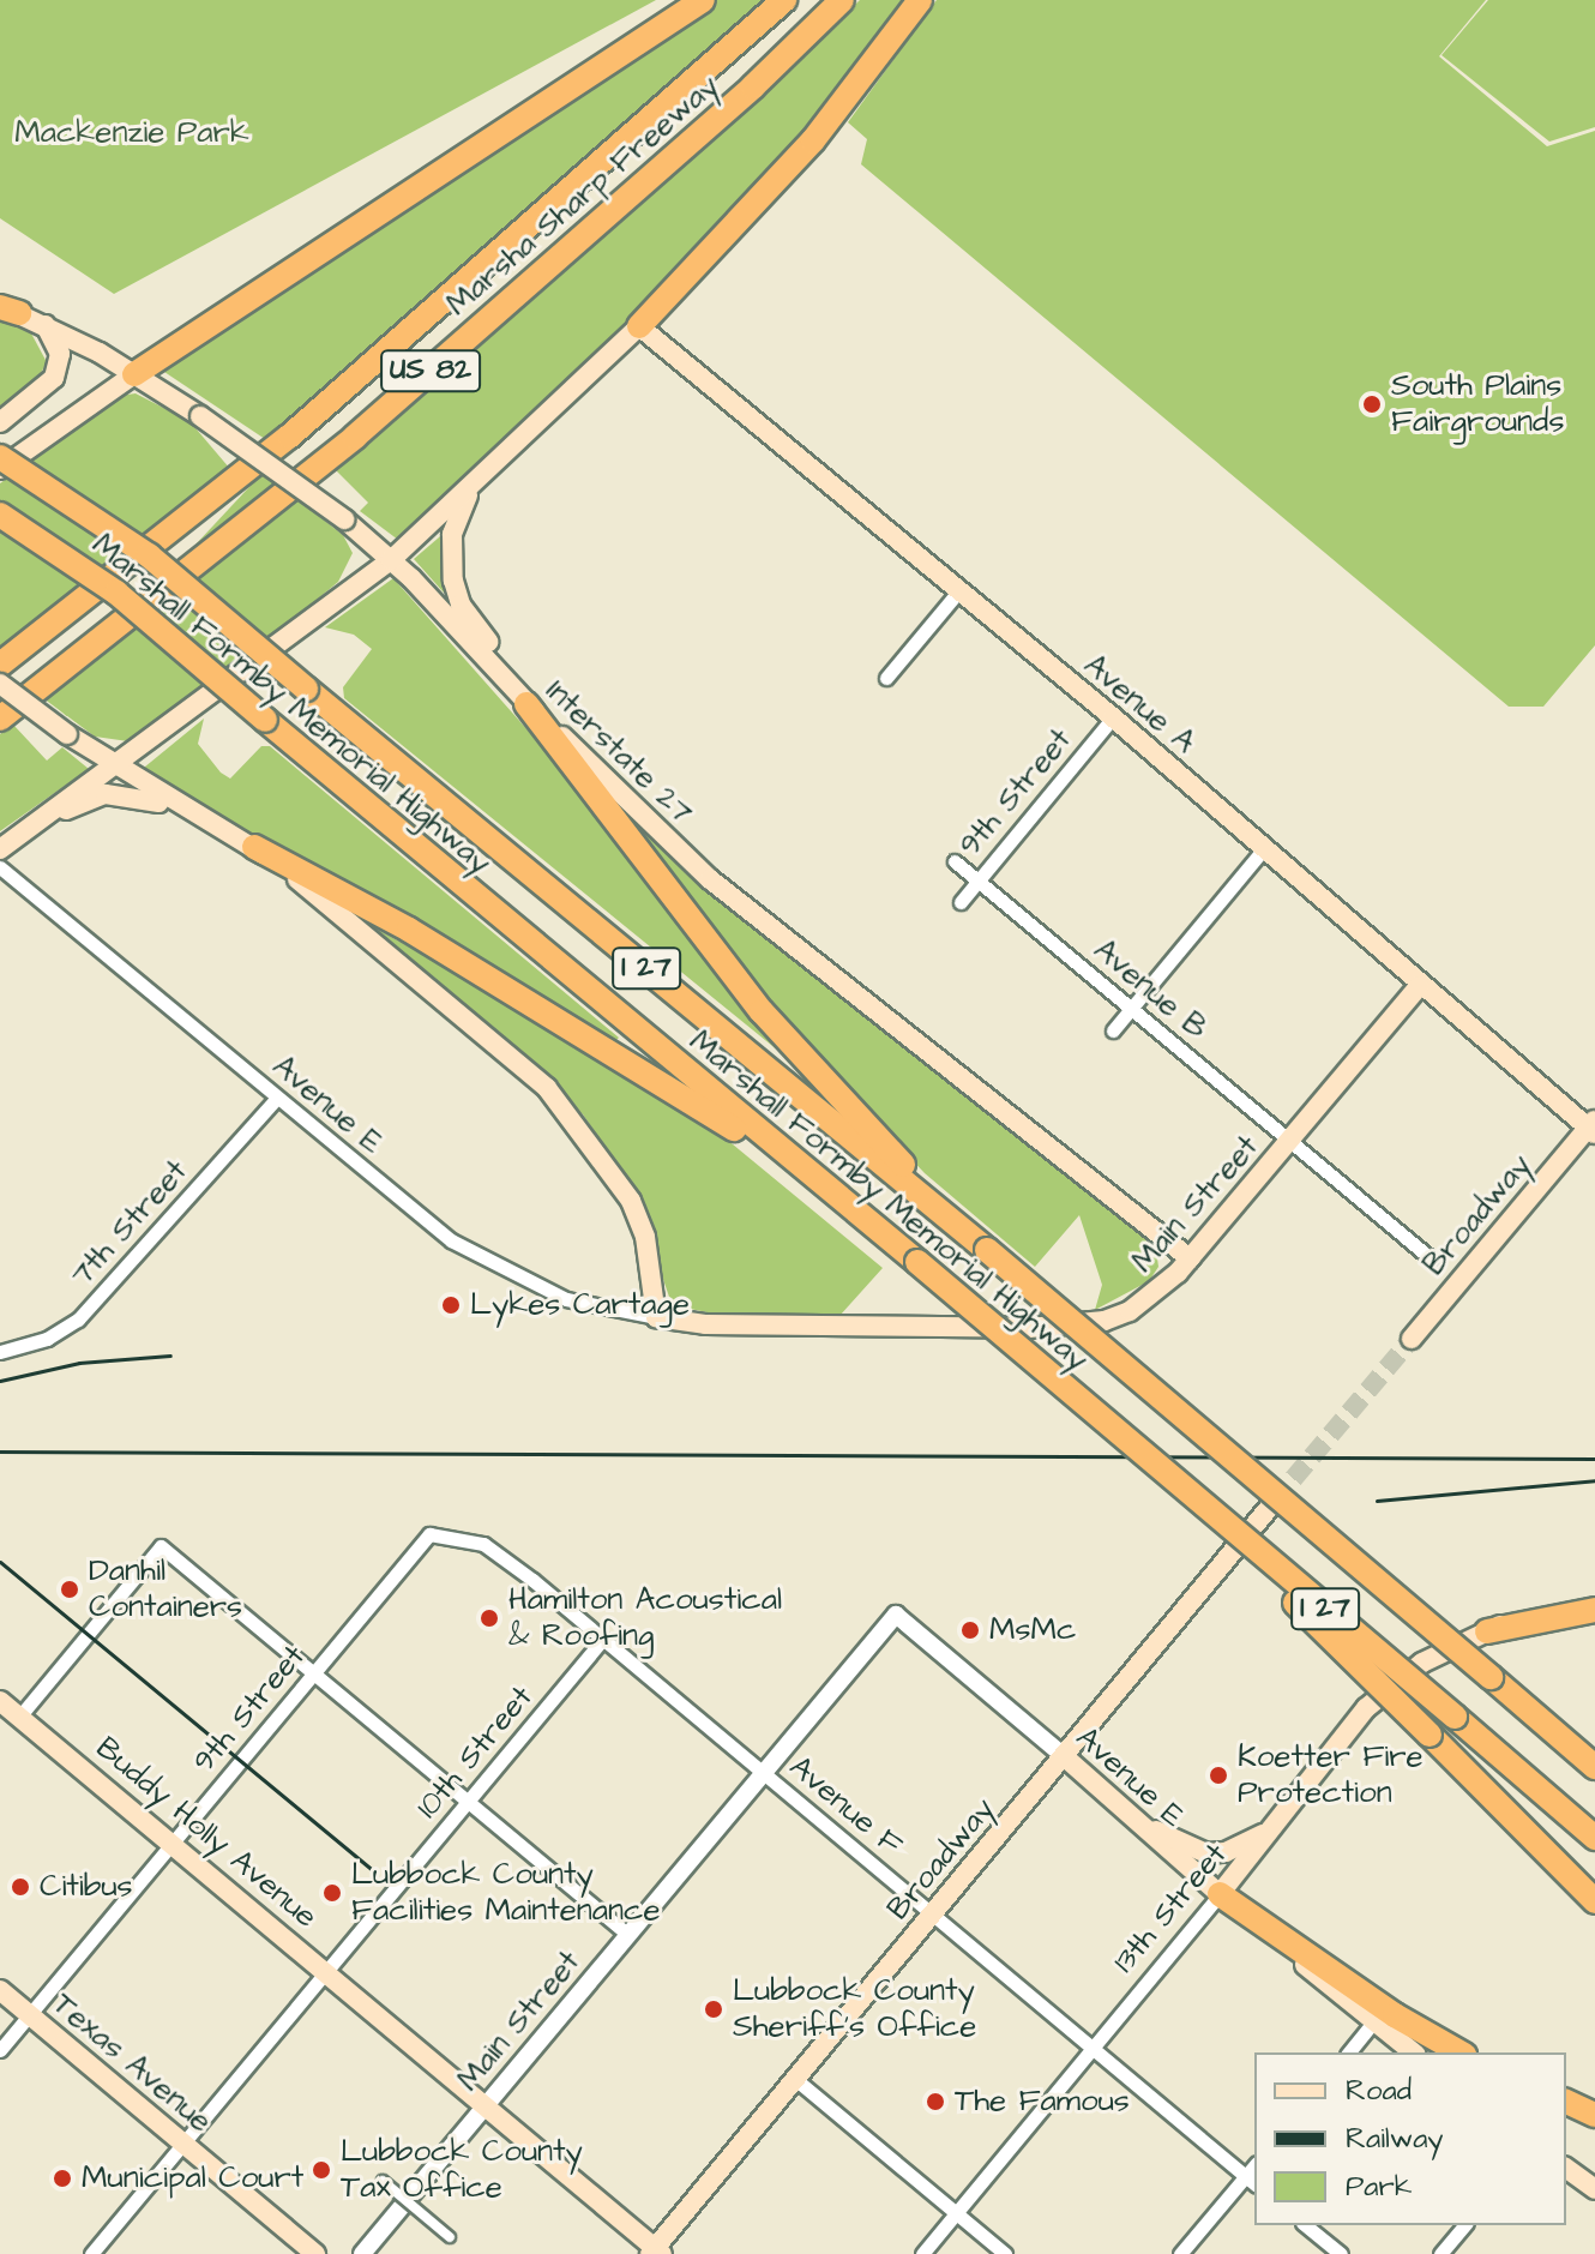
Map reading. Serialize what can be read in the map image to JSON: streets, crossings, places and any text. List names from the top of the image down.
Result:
{
  "streets": {
    "highway": [
      "Marsha Sharp Freeway",
      "US 82",
      "Marshall Formby Memorial Highway",
      "I 27"
    ],
    "main road": [
      "Avenue A",
      "Interstate 27",
      "Avenue E",
      "Main Street",
      "Broadway",
      "Buddy Holly Avenue",
      "13th Street",
      "Texas Avenue"
    ],
    "street": [
      "9th Street",
      "Avenue B",
      "7th Street",
      "10th Street",
      "Avenue F"
    ]
  },
  "crossings": [
    ["Avenue A", "9th Street"],
    ["Avenue A", "Main Street"],
    ["Avenue A", "Broadway"],
    ["Interstate 27", "Main Street"],
    ["9th Street", "Avenue B"],
    ["9th Street", "Avenue F"],
    ["9th Street", "Buddy Holly Avenue"],
    ["9th Street", "Texas Avenue"],
    ["Avenue B", "Main Street"],
    ["Avenue E", "Main Street"],
    ["Avenue E", "Broadway"],
    ["Avenue E", "7th Street"],
    ["Avenue E", "13th Street"],
    ["Main Street", "Avenue F"],
    ["Main Street", "Buddy Holly Avenue"],
    ["Broadway", "Avenue F"],
    ["Broadway", "Buddy Holly Avenue"],
    ["10th Street", "Avenue F"],
    ["10th Street", "Buddy Holly Avenue"],
    ["10th Street", "Texas Avenue"],
    ["Avenue F", "13th Street"]
  ],
  "parks": ["Mackenzie Park"],
  "places": [
    "South Plains Fairgrounds",
    "Lykes Cartage",
    "Danhil Containers",
    "Hamilton Acoustical & Roofing",
    "MsMc",
    "Koetter Fire Protection",
    "Citibus",
    "Lubbock County Facilities Maintenance",
    "Lubbock County Sheriff's Office",
    "The Famous",
    "Lubbock County Tax Office",
    "Municipal Court"
  ],
  "legend": ["Road", "Railway", "Park"]
}
